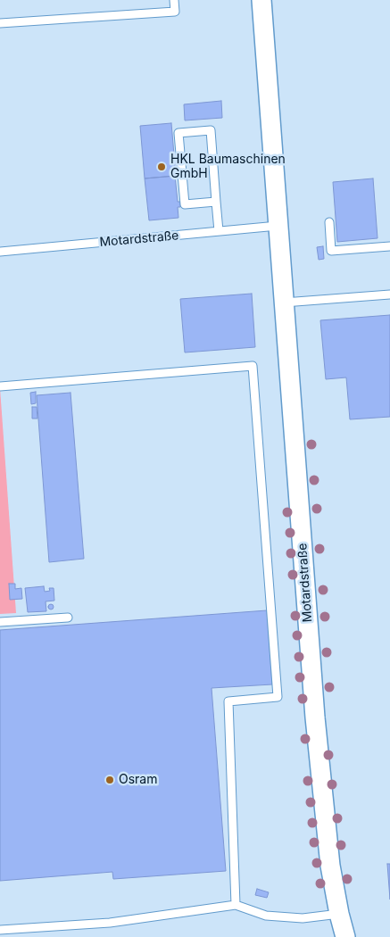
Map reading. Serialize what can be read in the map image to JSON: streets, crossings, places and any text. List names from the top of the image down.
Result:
{
  "streets": {
    "street": ["Motardstraße"]
  },
  "places": ["HKL Baumaschinen GmbH", "Osram"]
}
